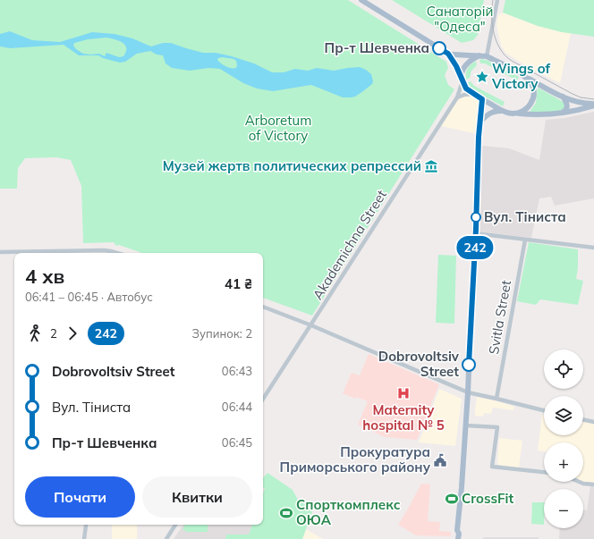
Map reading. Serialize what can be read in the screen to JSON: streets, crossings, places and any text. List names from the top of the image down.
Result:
{
  "streets": {
    "street": ["Akademichna Street", "Svitla Street"]
  },
  "parks": ["Санаторій \"Одеса\"", "Arboretum of Victory"],
  "places": {
    "other": ["Пр-т Шевченка", "Вул. Тіниста", "Dobrovoltsiv Street"],
    "place": ["Wings of Victory"],
    "museum": ["Музей жертв политических репрессий"],
    "hospital": ["Maternity hospital № 5"],
    "public building": ["Прокуратура Приморського району"],
    "sports": ["CrossFit", "Спорткомплекс ОЮА"]
  },
  "lines": ["bus line 242"],
  "page": {
    "on_map": "242",
    "heading": ["4 хв", "06:41 – 06:45 · Автобус", "41 ₴"],
    "legs": ["2", "242", "Зупинок: 2"],
    "map_buttons": ["+", "−"],
    "list": [
      {
        "name": "Dobrovoltsiv Street",
        "value": "06:43"
      },
      {
        "name": "Вул. Тіниста",
        "value": "06:44"
      },
      {
        "name": "Пр-т Шевченка",
        "value": "06:45"
      }
    ],
    "buttons": ["Почати", "Квитки"]
  }
}
